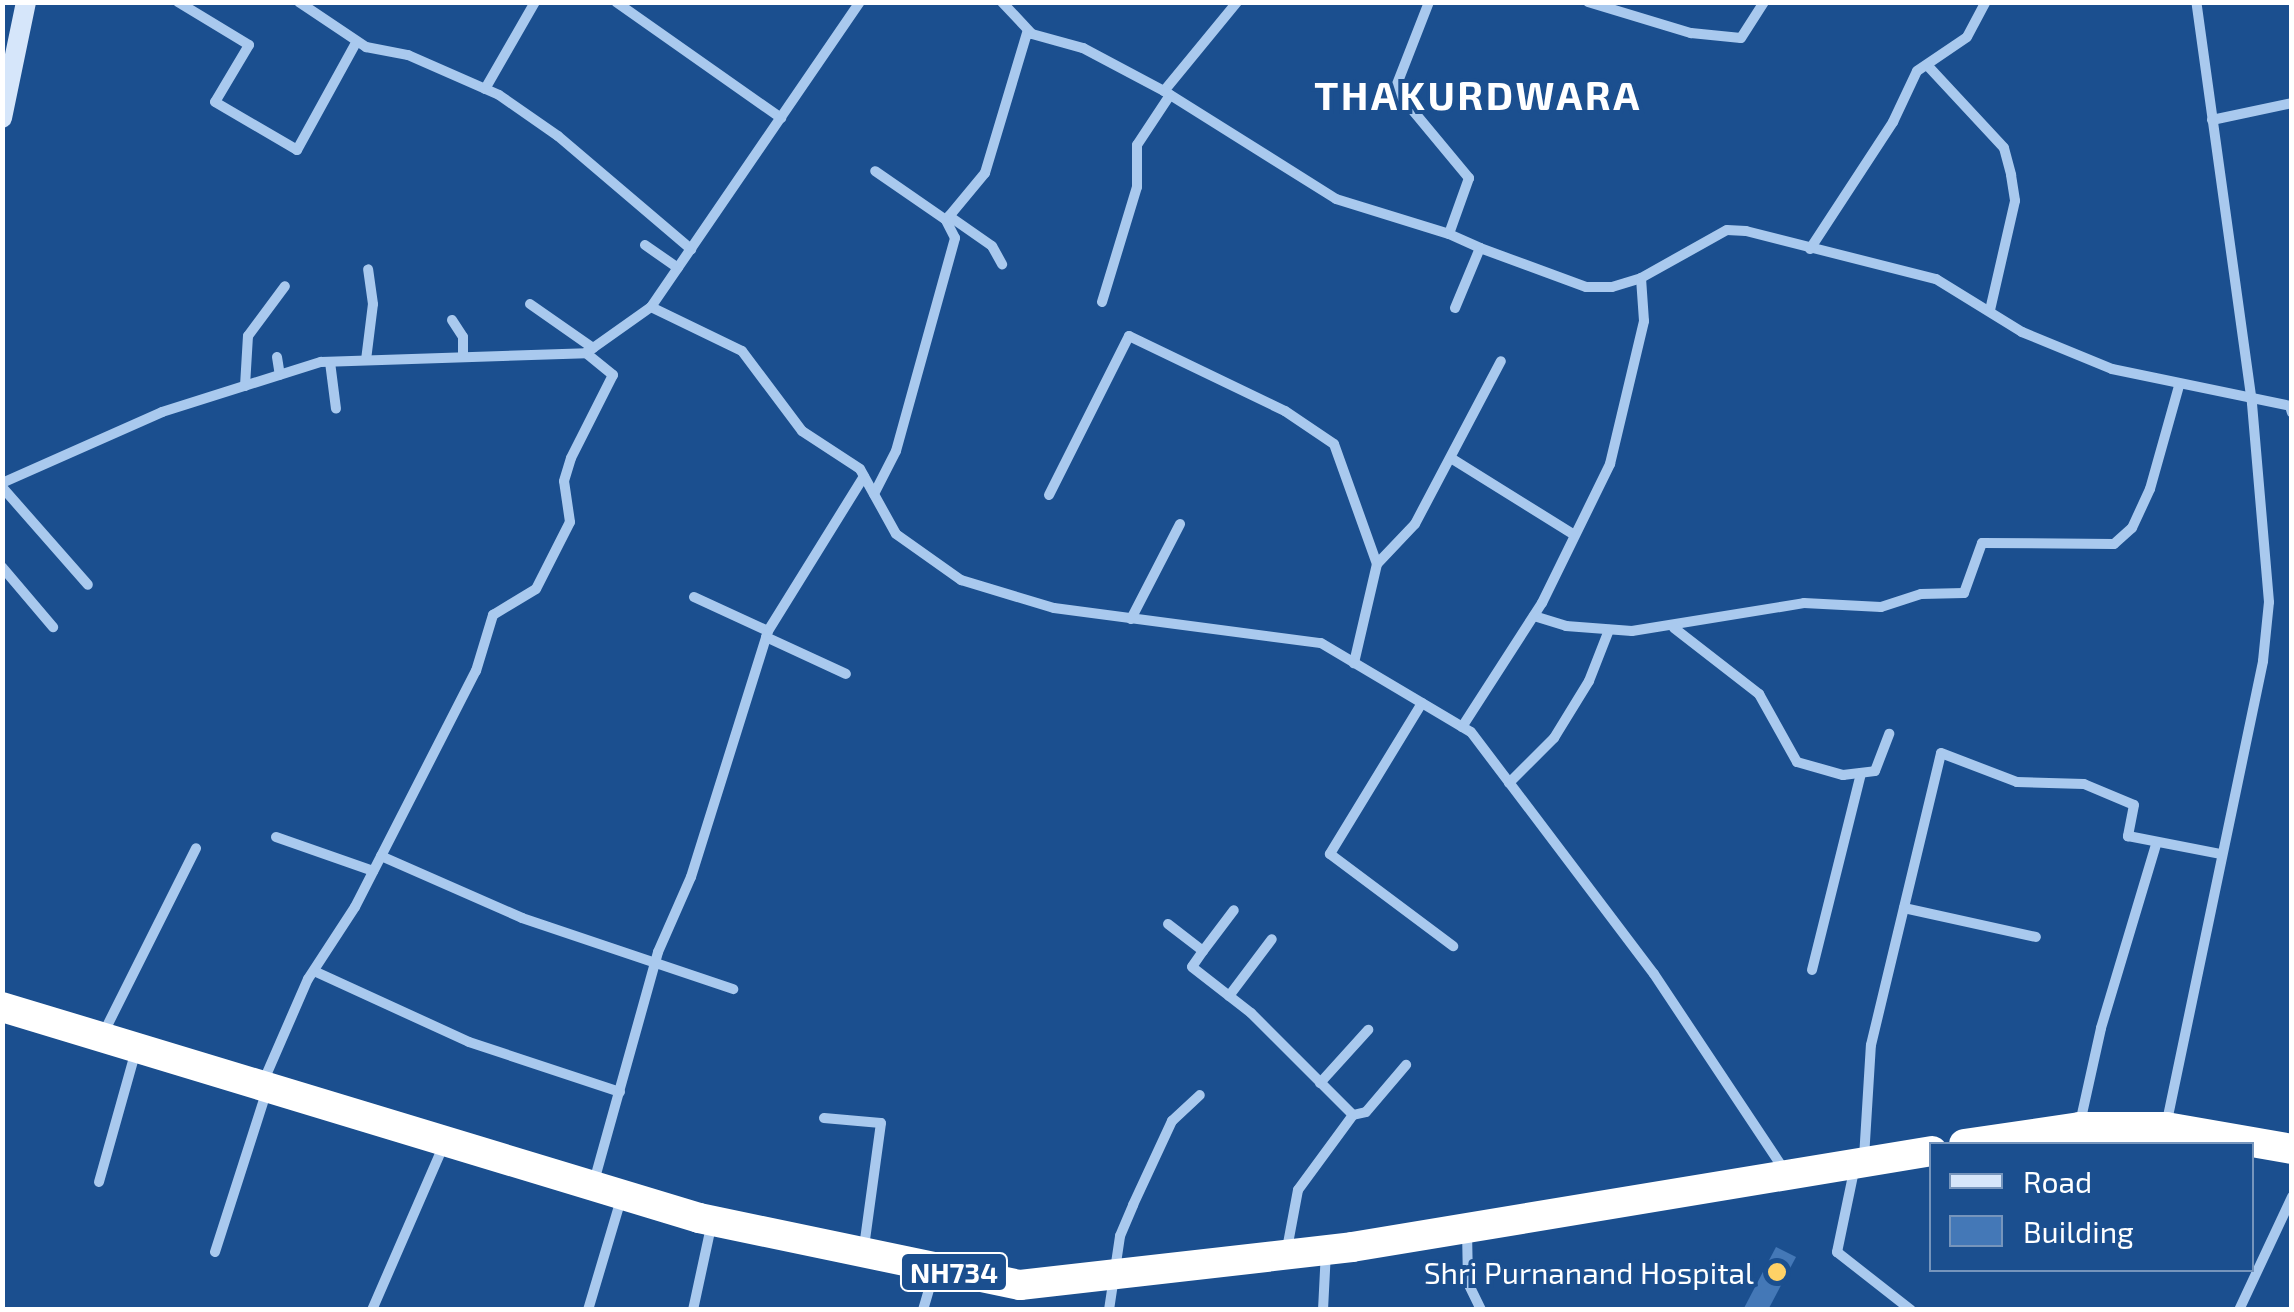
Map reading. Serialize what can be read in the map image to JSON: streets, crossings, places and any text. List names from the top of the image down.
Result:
{
  "streets": {
    "highway": ["NH734"]
  },
  "districts": ["THAKURDWARA"],
  "places": ["Shri Purnanand Hospital"],
  "legend": ["Road", "Building"]
}
